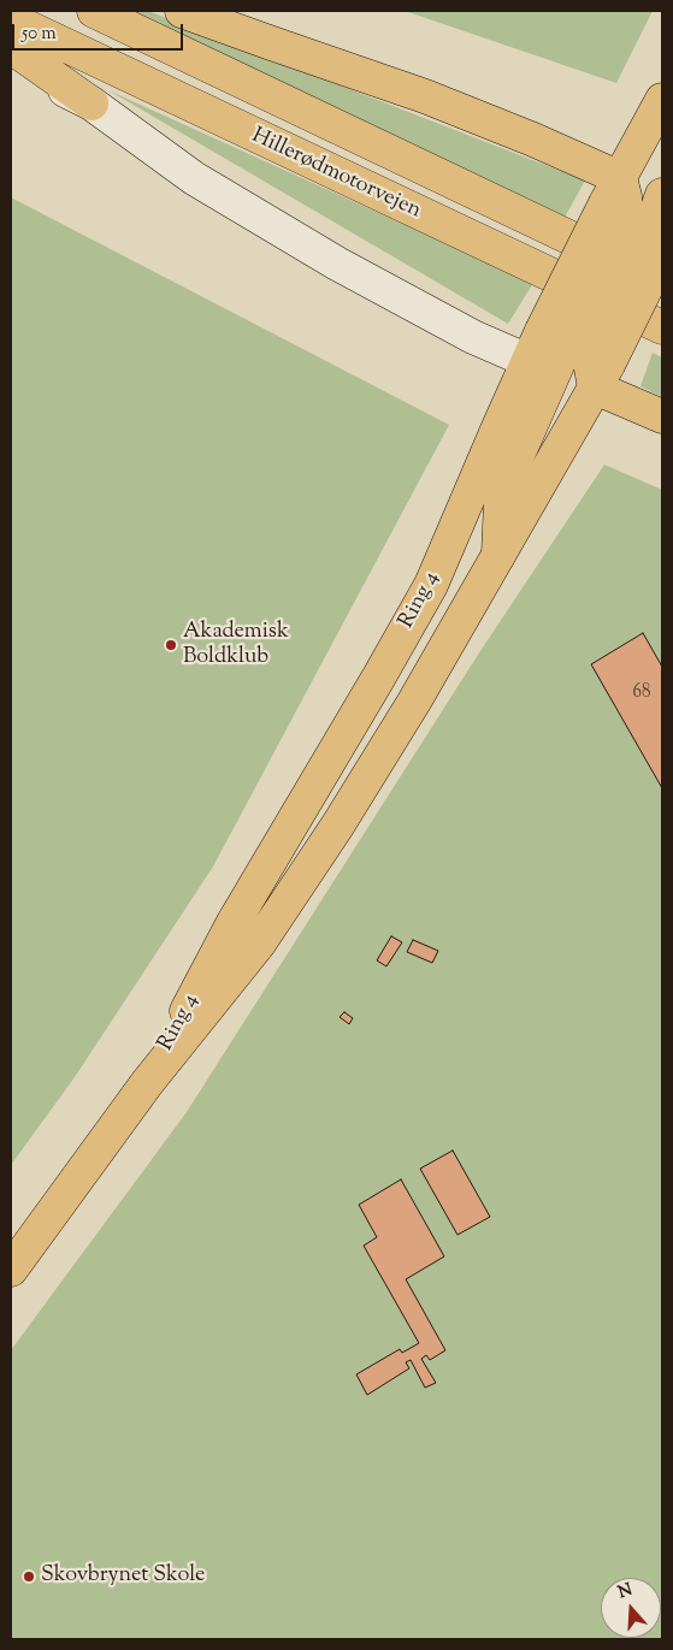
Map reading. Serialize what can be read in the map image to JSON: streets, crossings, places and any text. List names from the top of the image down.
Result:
{
  "streets": {
    "main road": ["Hillerødmotorvejen", "Ring 4"]
  },
  "places": ["Akademisk Boldklub", "Skovbrynet Skole"],
  "house_numbers": ["68"],
  "scale_bar": "50 m",
  "north": "top"
}
